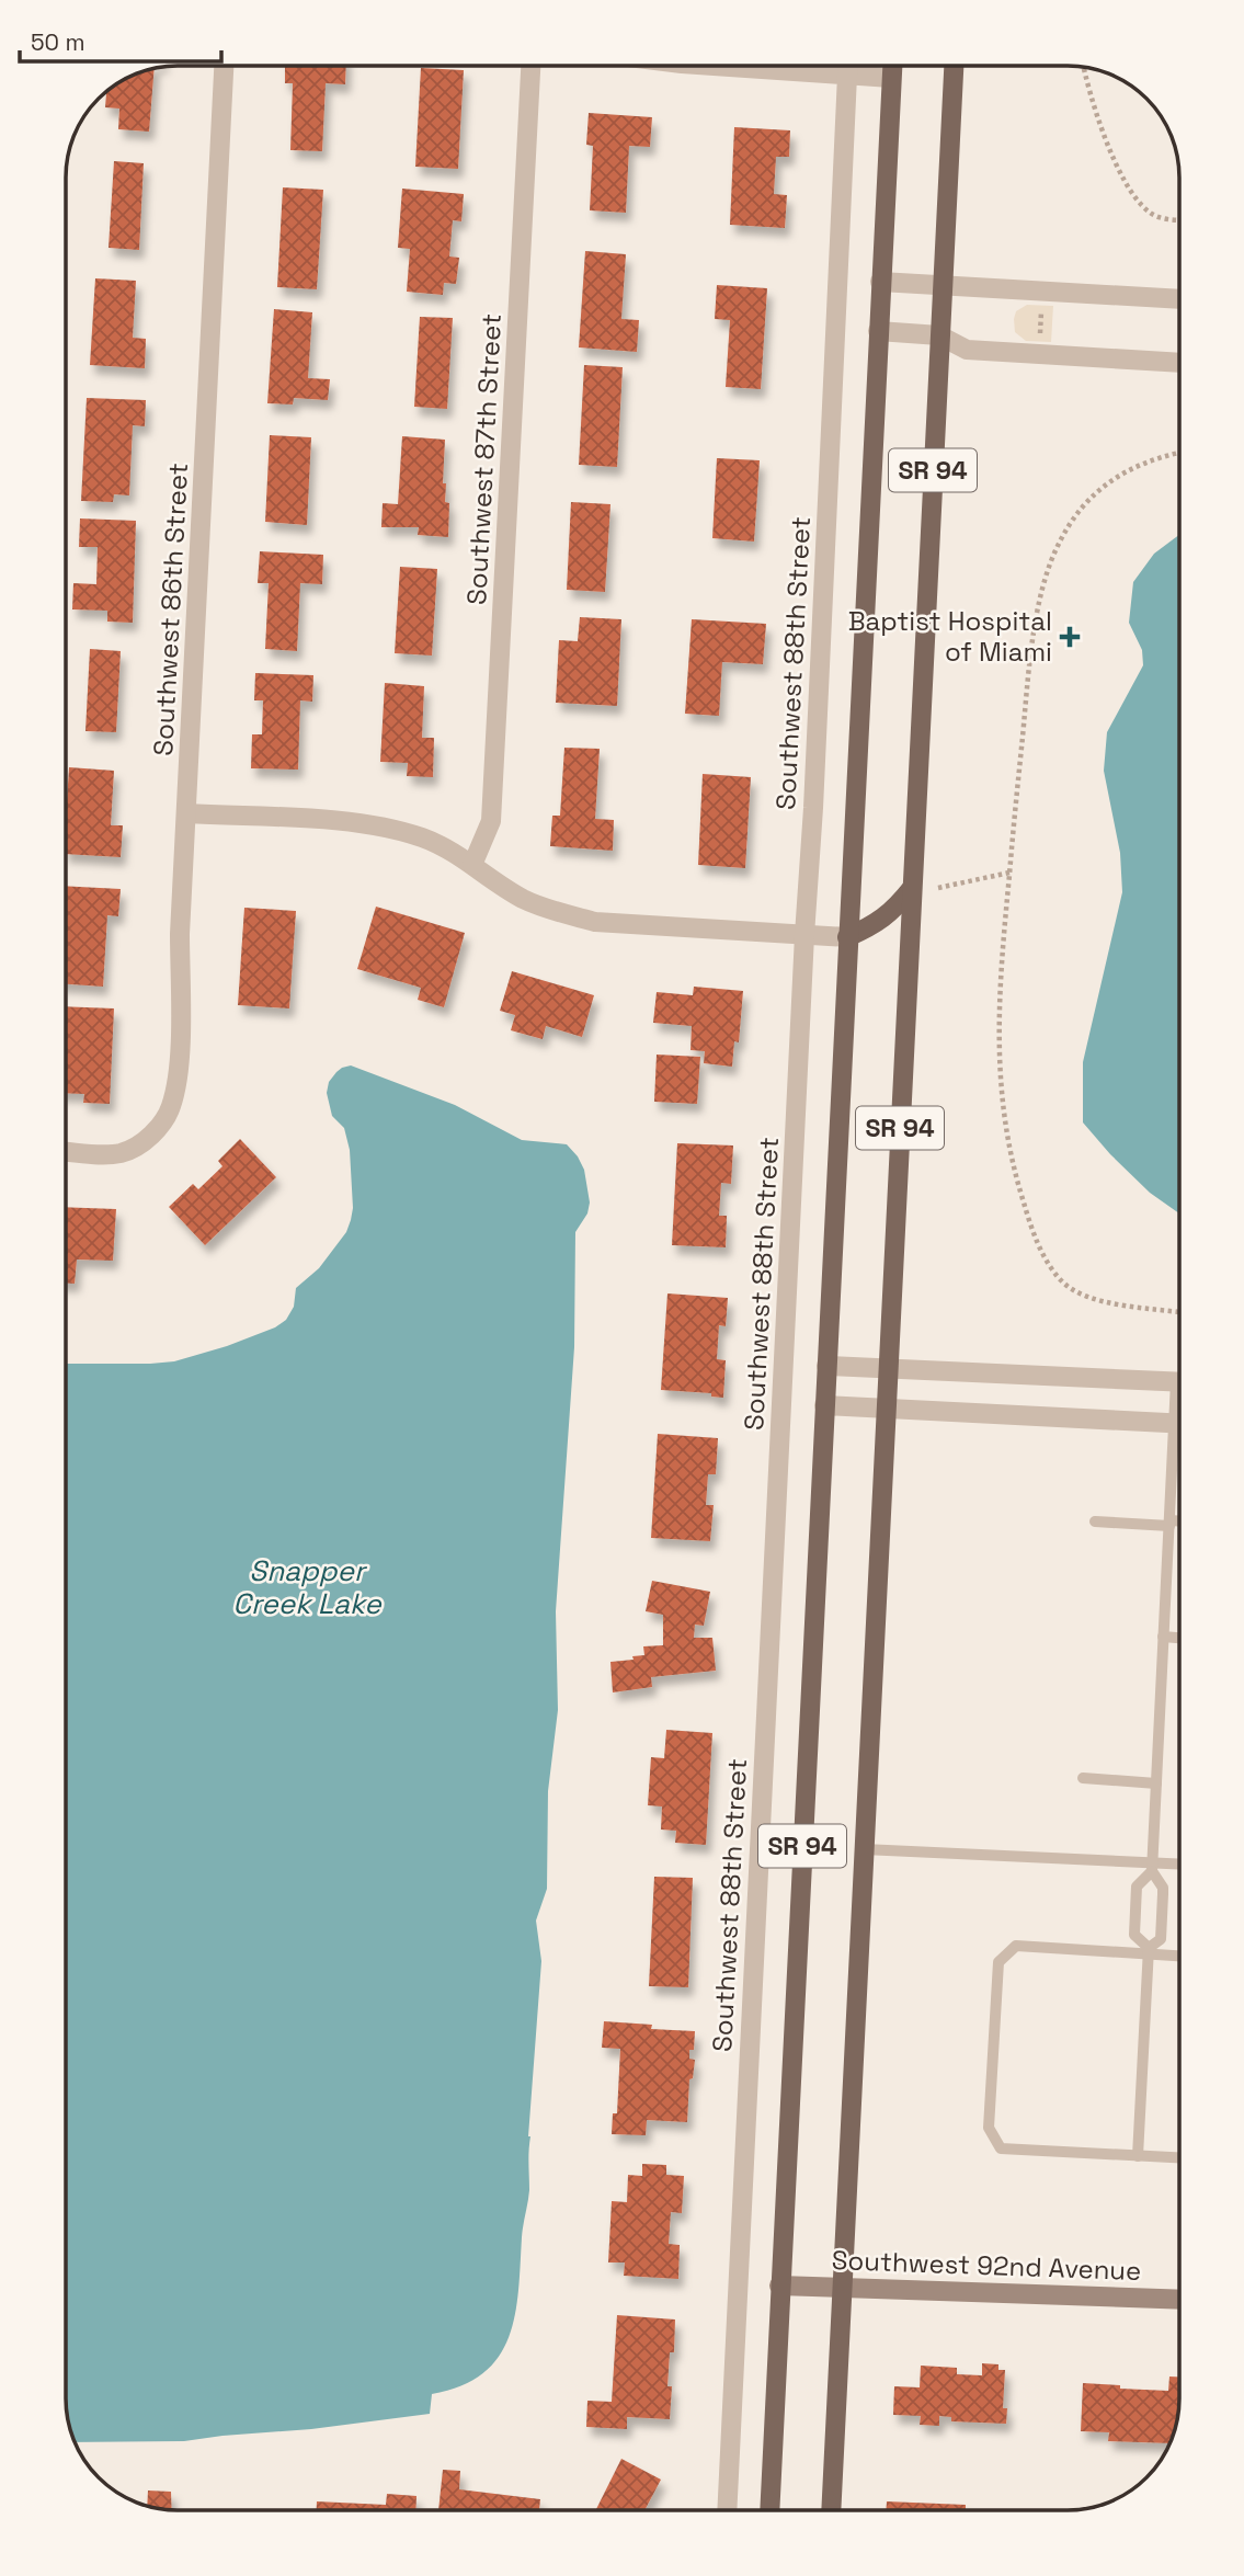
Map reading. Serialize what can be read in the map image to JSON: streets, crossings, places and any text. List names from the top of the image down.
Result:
{
  "streets": {
    "main road": ["SR 94"],
    "street": [
      "Southwest 87th Street",
      "Southwest 86th Street",
      "Southwest 88th Street",
      "Southwest 92nd Avenue"
    ]
  },
  "crossings": [
    ["SR 94", "Southwest 92nd Avenue"]
  ],
  "water": ["Snapper Creek Lake"],
  "places": {
    "health": ["Baptist Hospital of Miami"]
  },
  "scale_bar": "50 m"
}
